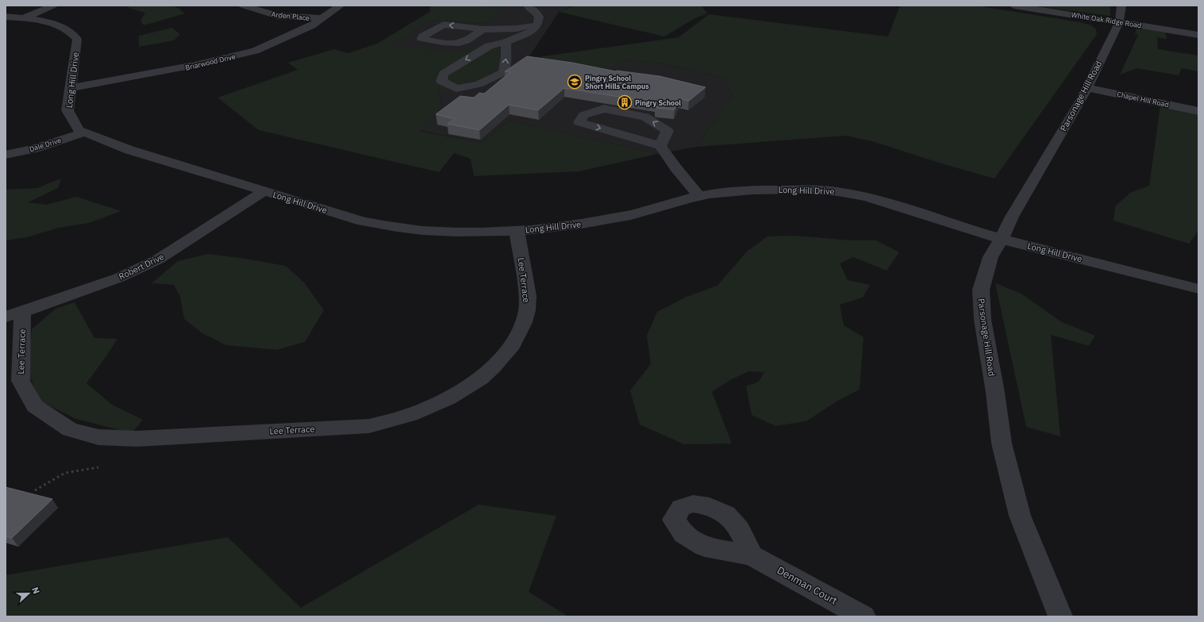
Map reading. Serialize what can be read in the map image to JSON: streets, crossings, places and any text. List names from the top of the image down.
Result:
{
  "streets": {
    "street": [
      "Arden Place",
      "White Oak Ridge Road",
      "Briarwood Drive",
      "Long Hill Drive",
      "Parsonage Hill Road",
      "Chapel Hill Road",
      "Dale Drive",
      "Robert Drive",
      "Lee Terrace",
      "Denman Court"
    ]
  },
  "crossings": [
    ["Arden Place", "Briarwood Drive"],
    ["White Oak Ridge Road", "Parsonage Hill Road"],
    ["Briarwood Drive", "Long Hill Drive"],
    ["Long Hill Drive", "Parsonage Hill Road"],
    ["Long Hill Drive", "Dale Drive"],
    ["Long Hill Drive", "Robert Drive"],
    ["Long Hill Drive", "Lee Terrace"],
    ["Parsonage Hill Road", "Chapel Hill Road"],
    ["Robert Drive", "Lee Terrace"]
  ],
  "places": {
    "school or university": ["Pingry School Short Hills Campus"],
    "building": ["Pingry School"]
  },
  "north": "right"
}
